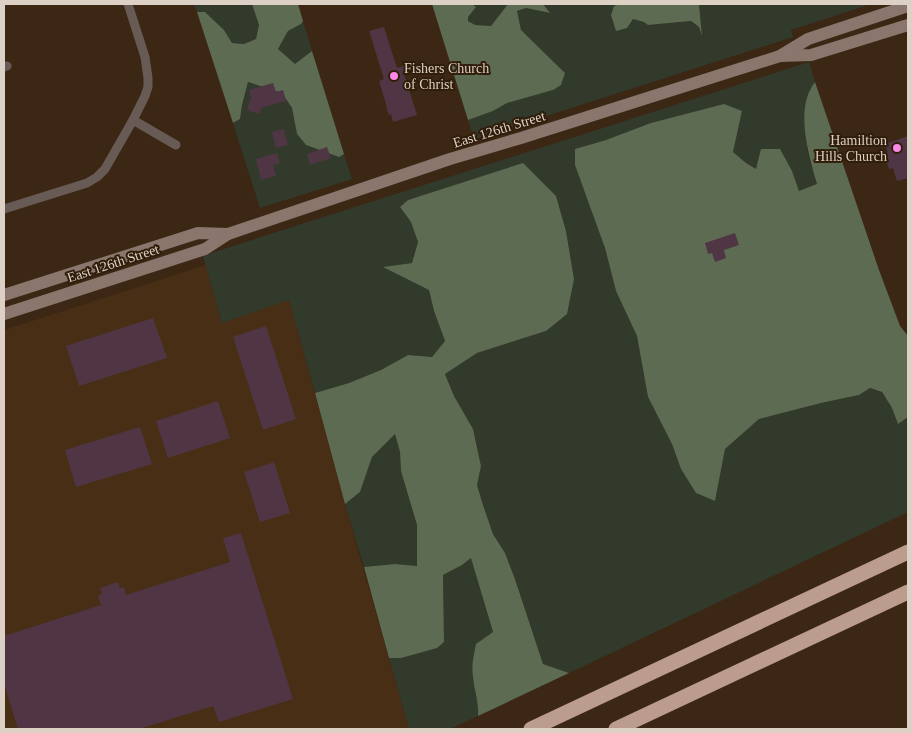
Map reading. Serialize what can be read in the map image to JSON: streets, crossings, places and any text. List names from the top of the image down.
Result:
{
  "streets": {
    "main road": ["East 126th Street"]
  },
  "places": ["Fishers Church of Christ", "Hamiltion Hills Church"]
}
